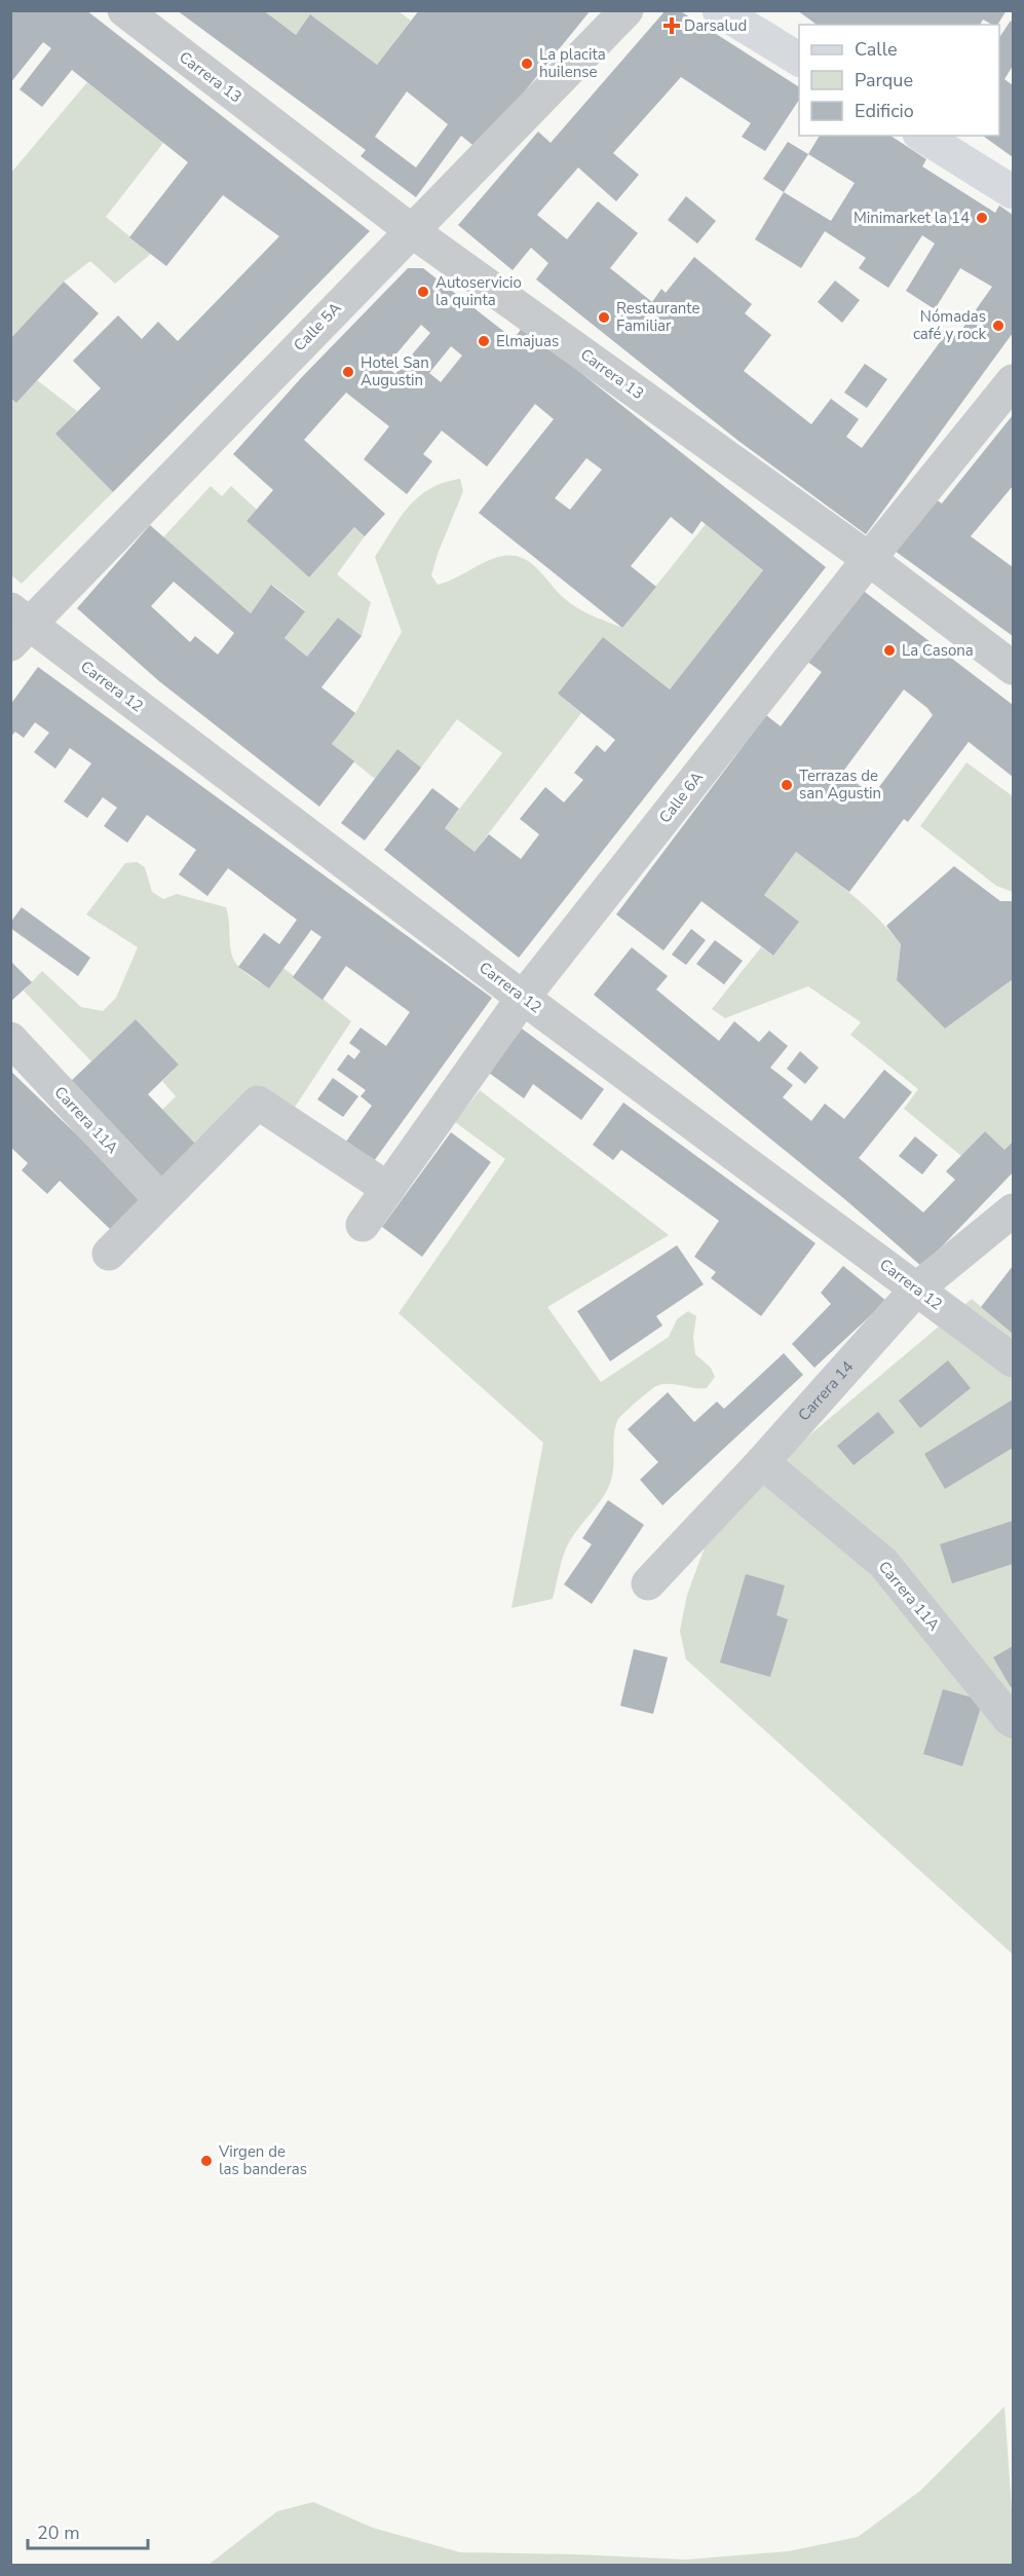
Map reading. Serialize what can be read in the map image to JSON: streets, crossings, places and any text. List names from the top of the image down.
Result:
{
  "streets": {
    "street": [
      "Carrera 13",
      "Calle 5A",
      "Carrera 12",
      "Calle 6A",
      "Carrera 11A",
      "Carrera 14"
    ]
  },
  "crossings": [
    ["Carrera 13", "Calle 5A"],
    ["Carrera 13", "Calle 6A"],
    ["Calle 5A", "Carrera 12"],
    ["Carrera 12", "Calle 6A"],
    ["Carrera 12", "Carrera 14"],
    ["Carrera 11A", "Carrera 14"]
  ],
  "places": {
    "health": ["Darsalud"],
    "other": [
      "La placita huilense",
      "Minimarket la 14",
      "Autoservicio la quinta",
      "Restaurante Familiar",
      "Nómadas café y rock",
      "Elmajuas",
      "Hotel San Augustin",
      "La Casona",
      "Terrazas de san Agustin",
      "Virgen de las banderas"
    ]
  },
  "legend": ["Calle", "Parque", "Edificio"],
  "scale_bar": "20 m"
}
